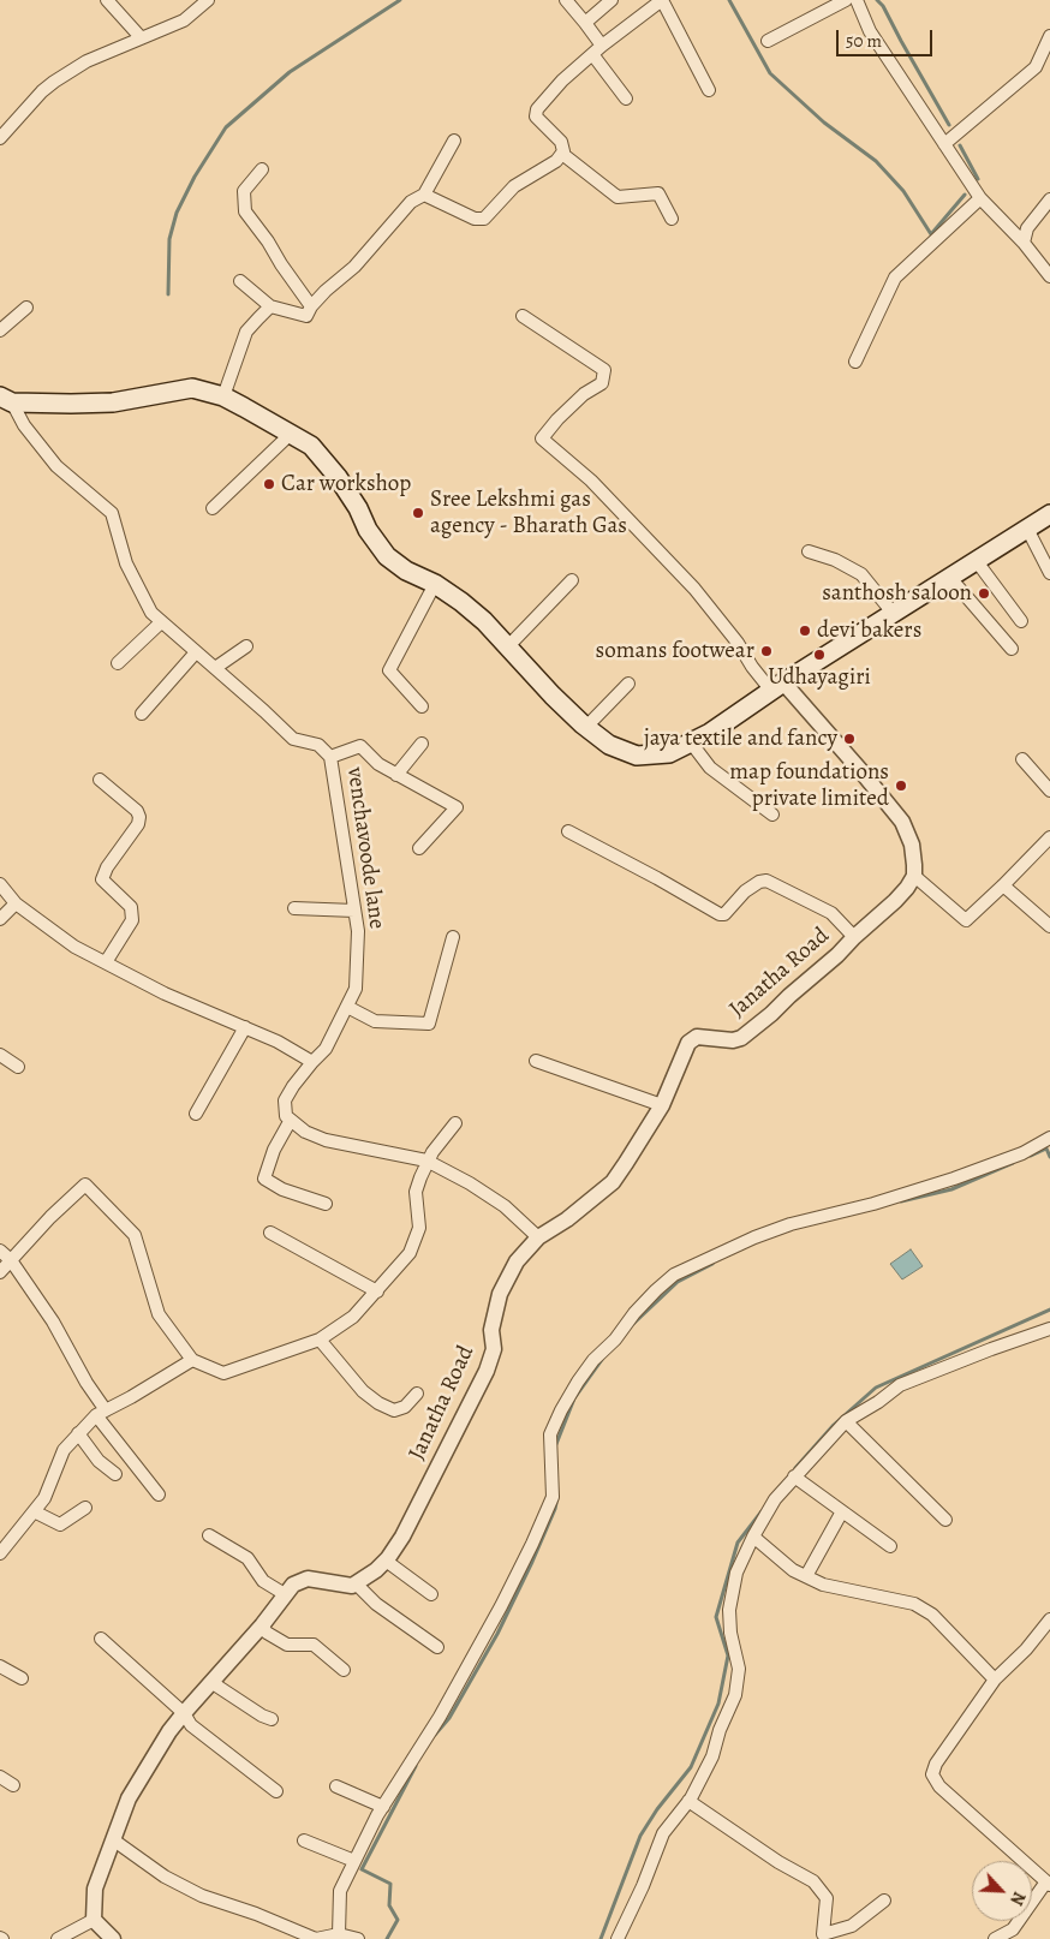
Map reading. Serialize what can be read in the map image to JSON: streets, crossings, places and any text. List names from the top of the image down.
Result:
{
  "streets": {
    "street": ["venchavoode lane", "Janatha Road"]
  },
  "places": [
    "Car workshop",
    "Sree Lekshmi gas agency - Bharath Gas",
    "santhosh saloon",
    "devi bakers",
    "somans footwear",
    "Udhayagiri",
    "jaya textile and fancy",
    "map foundations private limited"
  ],
  "scale_bar": "50 m",
  "north": "bottom right"
}
